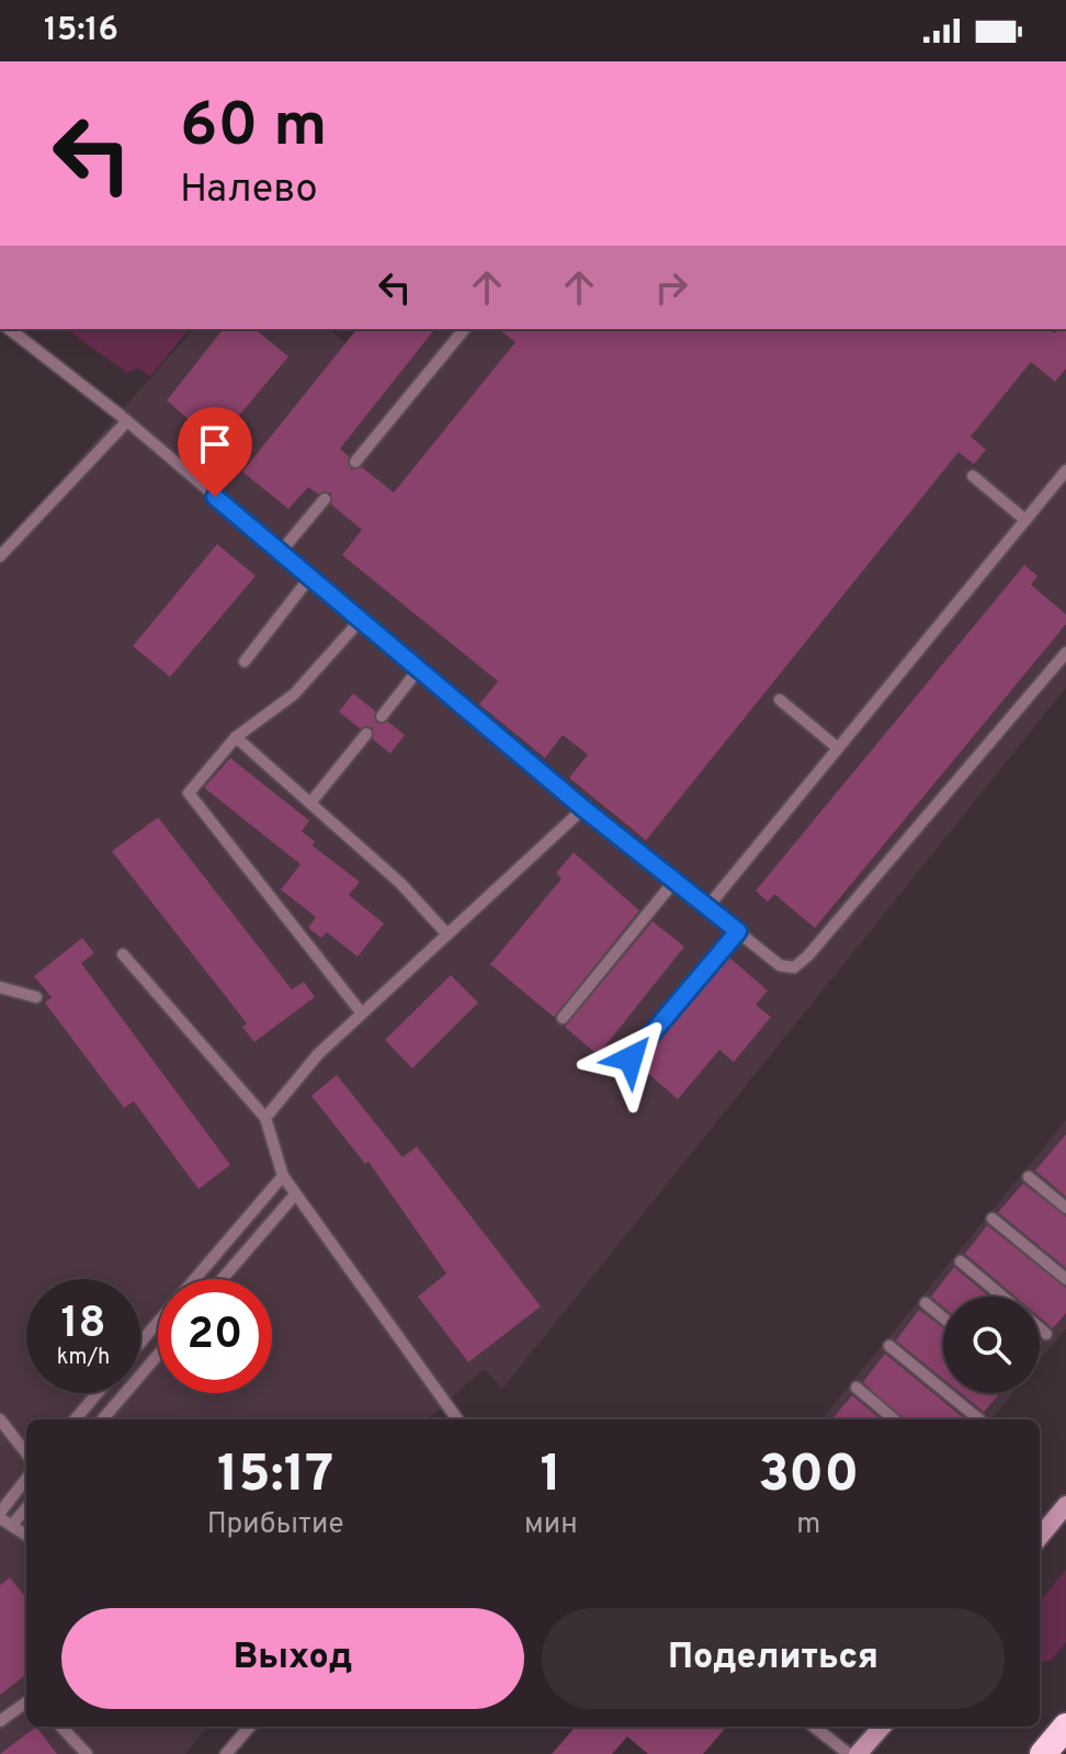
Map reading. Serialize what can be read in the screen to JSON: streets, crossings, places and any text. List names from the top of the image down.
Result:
{
  "page": {
    "status": "15:16",
    "turn": ["60 m", "Налево"],
    "speed": "18 km/h",
    "limit": "20",
    "eta": [
      "15:17",
      "Прибытие",
      "1",
      "мин",
      "300",
      "m"
    ],
    "buttons": ["Выход", "Поделиться"]
  }
}
